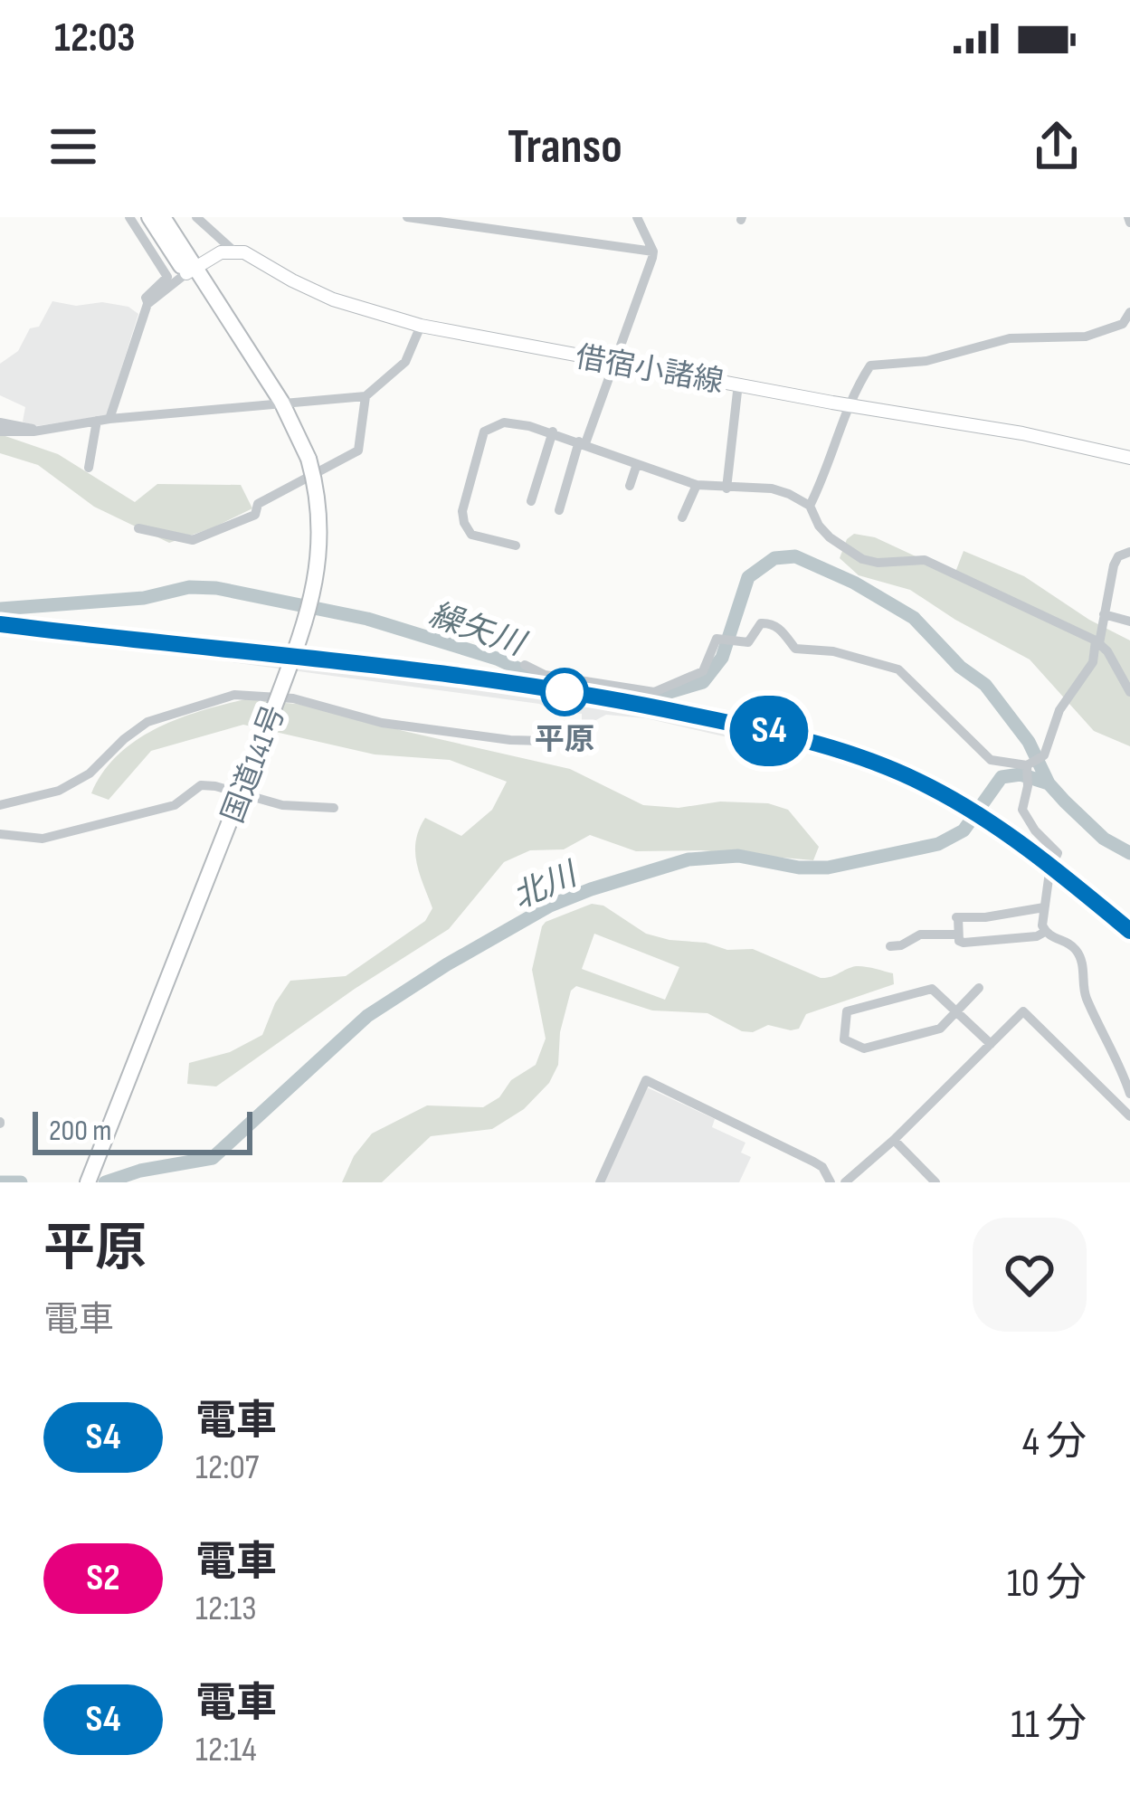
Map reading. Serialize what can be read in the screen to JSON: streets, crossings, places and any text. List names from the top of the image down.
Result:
{
  "streets": {
    "highway": ["国道141号"],
    "main road": ["借宿小諸線"]
  },
  "water": ["繰矢川", "北川"],
  "places": ["平原"],
  "scale_bar": "200 m",
  "page": {
    "status": "12:03",
    "header": "Transo",
    "on_map": "S4",
    "scale": "200 m",
    "heading": ["平原", "電車"],
    "list": [
      {
        "mark": "S4",
        "name": "電車",
        "note": "12:07",
        "value": "4 分"
      },
      {
        "mark": "S2",
        "name": "電車",
        "note": "12:13",
        "value": "10 分"
      },
      {
        "mark": "S4",
        "name": "電車",
        "note": "12:14",
        "value": "11 分"
      }
    ]
  }
}
